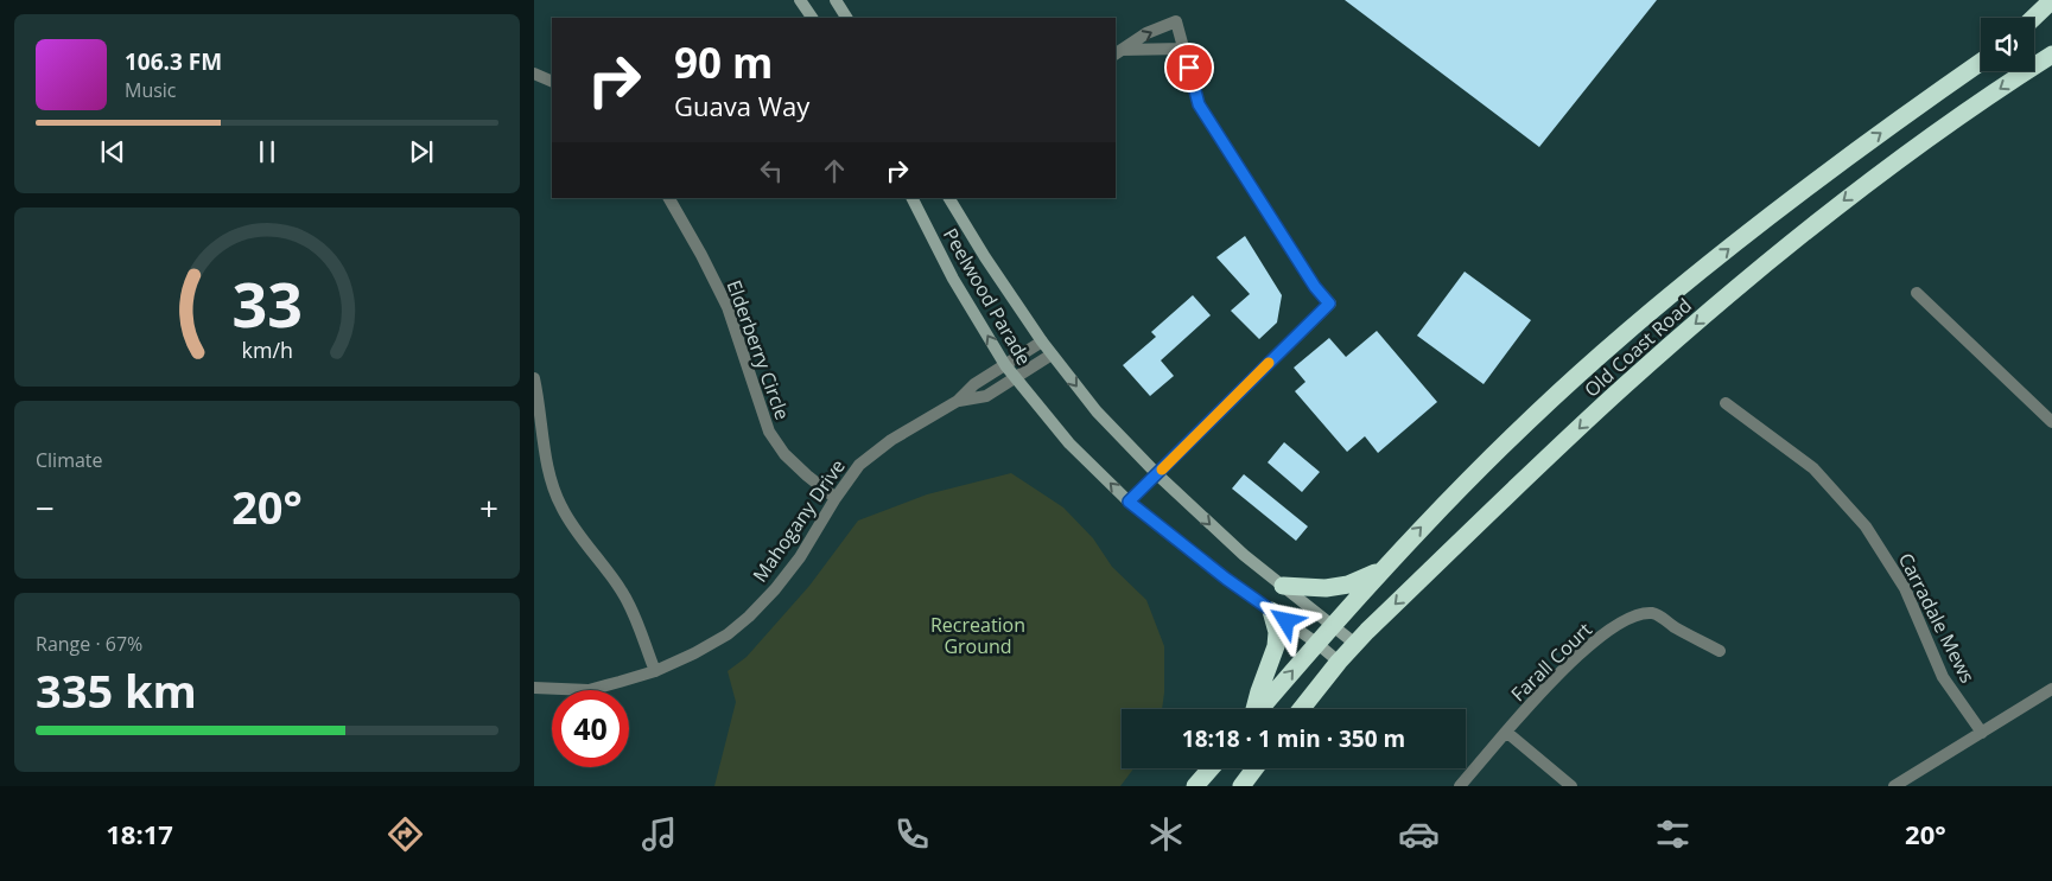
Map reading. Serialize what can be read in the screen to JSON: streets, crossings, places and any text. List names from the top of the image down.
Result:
{
  "streets": {
    "highway": ["Old Coast Road"],
    "street": [
      "Peelwood Parade",
      "Elderberry Circle",
      "Mahogany Drive",
      "Carradale Mews",
      "Farall Court"
    ]
  },
  "crossings": [
    ["Peelwood Parade", "Old Coast Road"],
    ["Peelwood Parade", "Mahogany Drive"],
    ["Elderberry Circle", "Mahogany Drive"]
  ],
  "parks": ["Recreation Ground"],
  "page": {
    "turn": ["90 m", "Guava Way"],
    "song": ["106.3 FM", "Music"],
    "tile": [
      "Climate",
      ["Range · 67%", "335 km"]
    ],
    "heat": ["−", "20°", "+"],
    "limit": "40",
    "trip": "18:18 · 1 min · 350 m",
    "tabs": ["18:17", "20°"],
    "gauge": ["33", "km/h"]
  }
}
